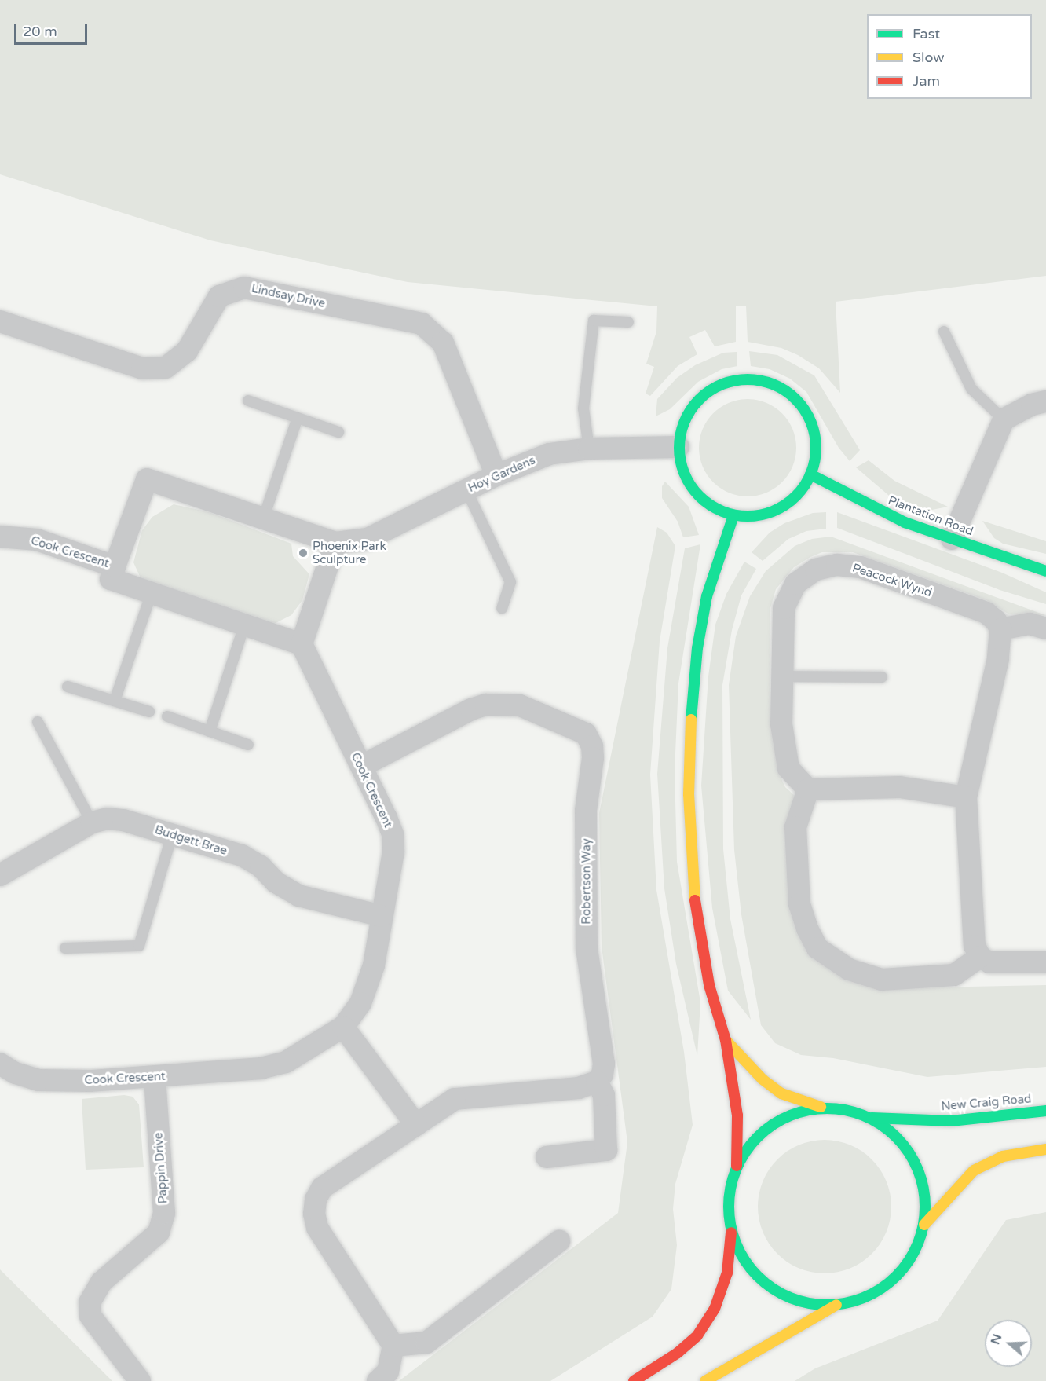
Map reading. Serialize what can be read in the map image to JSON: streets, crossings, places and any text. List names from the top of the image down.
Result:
{
  "streets": {
    "street": [
      "Lindsay Drive",
      "Hoy Gardens",
      "Plantation Road",
      "Cook Crescent",
      "Peacock Wynd",
      "Budgett Brae",
      "Robertson Way",
      "New Craig Road",
      "Pappin Drive"
    ]
  },
  "crossings": [
    ["Lindsay Drive", "Hoy Gardens"],
    ["Hoy Gardens", "Plantation Road"],
    ["Hoy Gardens", "Cook Crescent"],
    ["Cook Crescent", "Budgett Brae"],
    ["Cook Crescent", "Robertson Way"],
    ["Cook Crescent", "Pappin Drive"]
  ],
  "places": ["Phoenix Park Sculpture"],
  "legend": ["Fast", "Slow", "Jam"],
  "scale_bar": "20 m",
  "north": "left"
}
